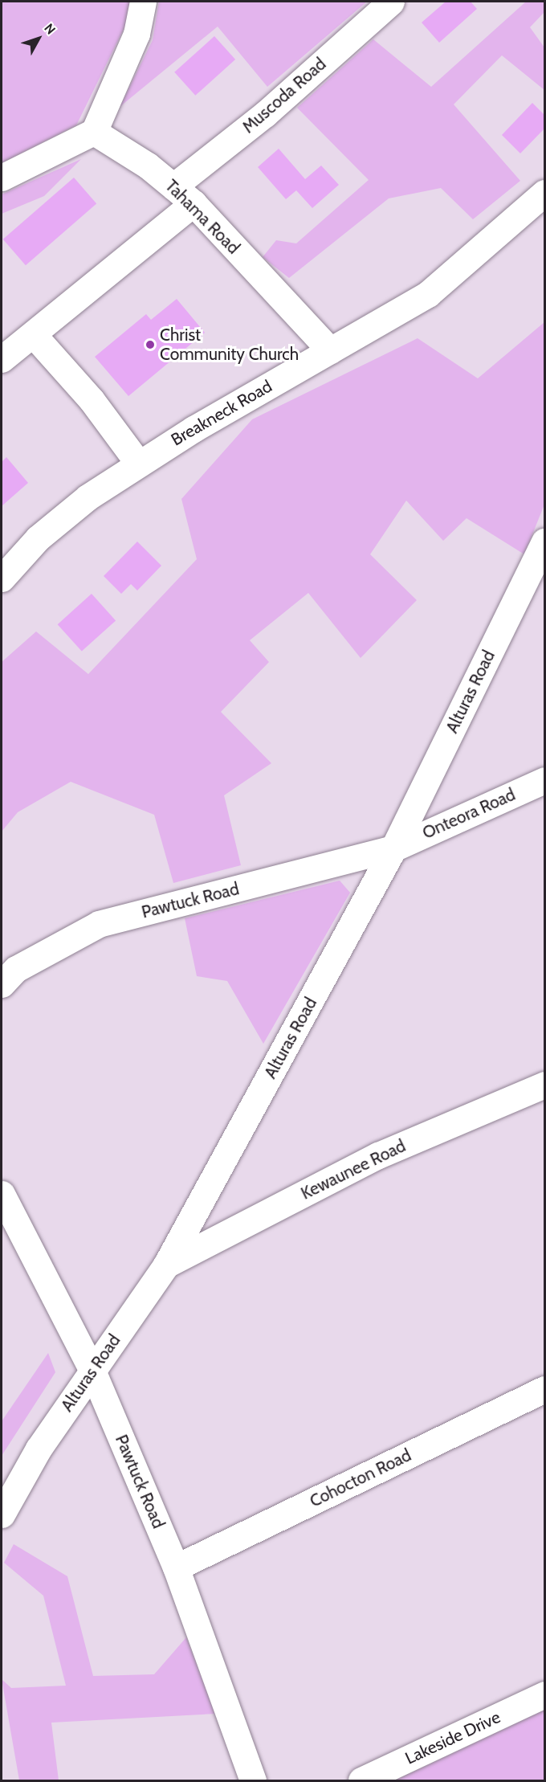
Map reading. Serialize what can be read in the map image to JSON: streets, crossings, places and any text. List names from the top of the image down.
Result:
{
  "streets": {
    "street": [
      "Muscoda Road",
      "Tahama Road",
      "Breakneck Road",
      "Alturas Road",
      "Onteora Road",
      "Pawtuck Road",
      "Kewaunee Road",
      "Cohocton Road",
      "Lakeside Drive"
    ]
  },
  "crossings": [
    ["Muscoda Road", "Tahama Road"],
    ["Tahama Road", "Breakneck Road"],
    ["Alturas Road", "Onteora Road"],
    ["Alturas Road", "Pawtuck Road"],
    ["Alturas Road", "Kewaunee Road"],
    ["Onteora Road", "Pawtuck Road"],
    ["Pawtuck Road", "Cohocton Road"]
  ],
  "places": ["Christ Community Church"],
  "north": "top right"
}
